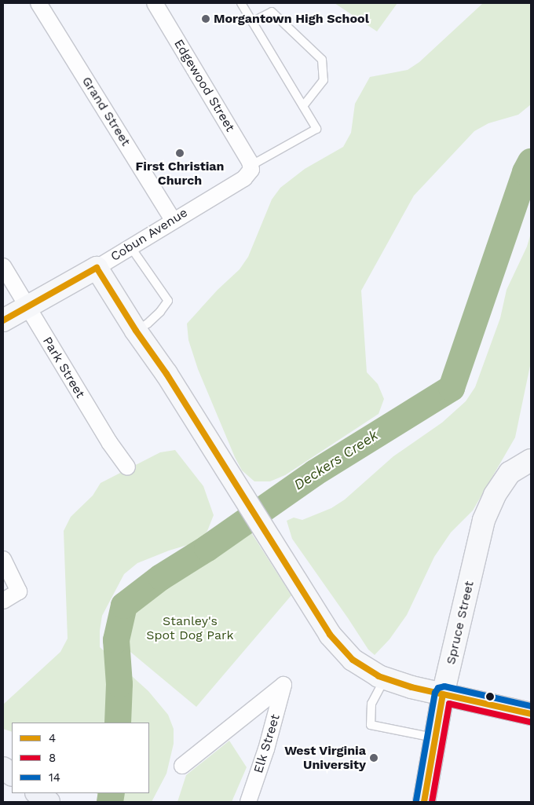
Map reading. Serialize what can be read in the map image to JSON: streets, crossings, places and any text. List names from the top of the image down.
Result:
{
  "streets": {
    "main road": ["Spruce Street"],
    "street": [
      "Edgewood Street",
      "Grand Street",
      "Cobun Avenue",
      "Park Street",
      "Elk Street"
    ]
  },
  "crossings": [
    ["Edgewood Street", "Cobun Avenue"],
    ["Grand Street", "Cobun Avenue"],
    ["Cobun Avenue", "Park Street"]
  ],
  "water": ["Deckers Creek"],
  "parks": ["Stanley's Spot Dog Park"],
  "places": ["Morgantown High School", "First Christian Church", "West Virginia University"],
  "lines": ["transit line 4", "transit line 14", "transit line 8"],
  "legend": ["4", "8", "14"]
}
